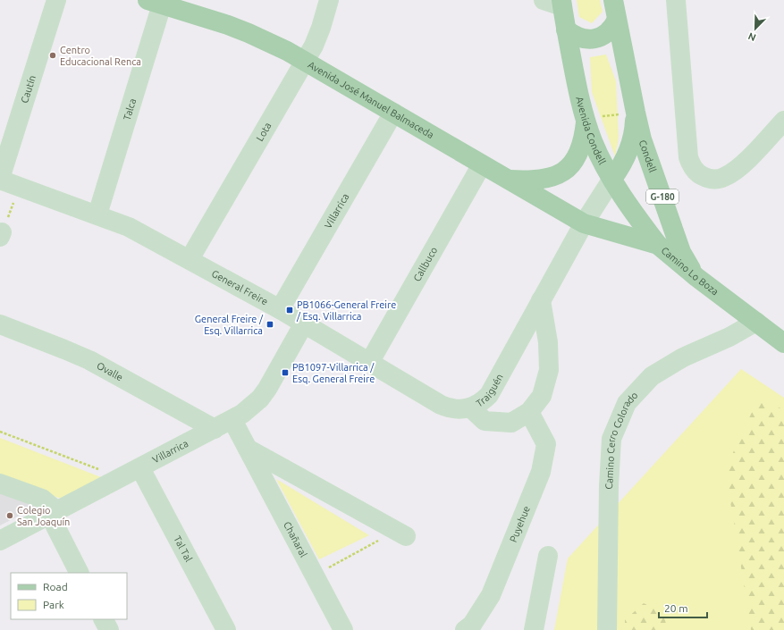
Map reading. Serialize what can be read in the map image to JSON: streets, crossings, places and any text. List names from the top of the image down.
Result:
{
  "streets": {
    "main road": [
      "Avenida José Manuel Balmaceda",
      "Avenida Condell",
      "Condell",
      "G-180",
      "Camino Lo Boza"
    ],
    "street": [
      "Cautín",
      "Talca",
      "Lota",
      "Villarrica",
      "Callbuco",
      "General Freire",
      "Ovalle",
      "Traiguén",
      "Camino Cerro Colorado",
      "Puyehue",
      "Chañaral",
      "Tal Tal"
    ]
  },
  "crossings": [
    ["Cautín", "General Freire"],
    ["Avenida José Manuel Balmaceda", "Talca"],
    ["Avenida José Manuel Balmaceda", "Lota"],
    ["Avenida José Manuel Balmaceda", "Villarrica"],
    ["Avenida José Manuel Balmaceda", "Callbuco"],
    ["Avenida José Manuel Balmaceda", "Camino Lo Boza"],
    ["Avenida José Manuel Balmaceda", "Traiguén"],
    ["Talca", "General Freire"],
    ["Avenida Condell", "Camino Lo Boza"],
    ["Avenida Condell", "Traiguén"],
    ["Lota", "General Freire"],
    ["Condell", "G-180"],
    ["Condell", "Camino Lo Boza"],
    ["Villarrica", "General Freire"],
    ["Villarrica", "Ovalle"],
    ["Villarrica", "Chañaral"],
    ["Villarrica", "Tal Tal"],
    ["Callbuco", "General Freire"],
    ["Camino Lo Boza", "Traiguén"],
    ["Camino Lo Boza", "Camino Cerro Colorado"],
    ["General Freire", "Traiguén"],
    ["Traiguén", "Puyehue"]
  ],
  "places": {
    "other": ["Centro Educacional Renca", "Colegio San Joaquín"],
    "transit": ["PB1066-General Freire / Esq. Villarrica", "General Freire / Esq. Villarrica", "PB1097-Villarrica / Esq. General Freire"]
  },
  "legend": ["Road", "Park"],
  "scale_bar": "20 m",
  "north": "bottom left"
}
